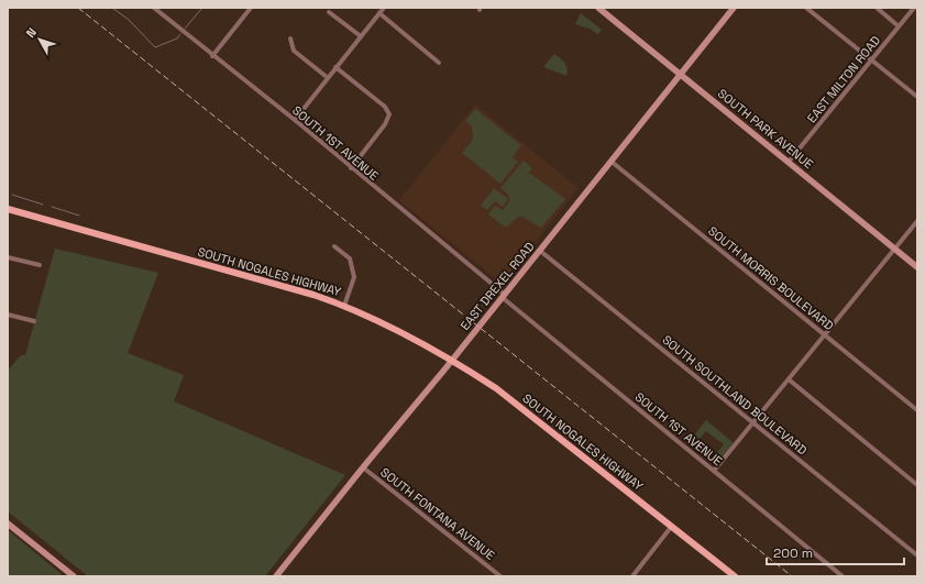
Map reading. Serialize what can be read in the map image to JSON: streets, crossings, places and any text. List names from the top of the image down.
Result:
{
  "streets": {
    "main road": ["SOUTH NOGALES HIGHWAY"],
    "street": [
      "EAST MILTON ROAD",
      "SOUTH PARK AVENUE",
      "SOUTH 1ST AVENUE",
      "SOUTH MORRIS BOULEVARD",
      "EAST DREXEL ROAD",
      "SOUTH SOUTHLAND BOULEVARD",
      "SOUTH FONTANA AVENUE"
    ]
  },
  "crossings": [
    ["EAST MILTON ROAD", "SOUTH PARK AVENUE"],
    ["SOUTH PARK AVENUE", "EAST DREXEL ROAD"],
    ["SOUTH 1ST AVENUE", "EAST DREXEL ROAD"],
    ["SOUTH NOGALES HIGHWAY", "EAST DREXEL ROAD"],
    ["SOUTH MORRIS BOULEVARD", "EAST DREXEL ROAD"],
    ["EAST DREXEL ROAD", "SOUTH SOUTHLAND BOULEVARD"],
    ["EAST DREXEL ROAD", "SOUTH FONTANA AVENUE"]
  ],
  "scale_bar": "200 m",
  "north": "top left"
}
